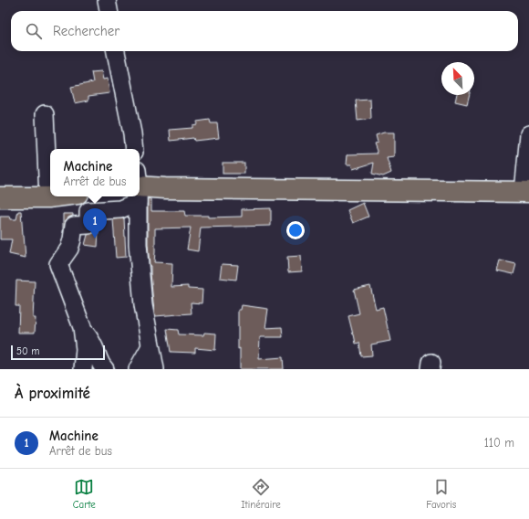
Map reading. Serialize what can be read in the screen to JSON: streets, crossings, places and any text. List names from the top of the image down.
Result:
{
  "scale_bar": "50 m",
  "north": "top left",
  "page": {
    "search": "Rechercher",
    "popup": ["Machine", "Arrêt de bus"],
    "pins": "1",
    "scale": "50 m",
    "heading": "À proximité",
    "list": [
      {
        "mark": "1",
        "name": "Machine",
        "note": "Arrêt de bus",
        "value": "110 m"
      }
    ],
    "nav": ["Carte", "Itinéraire", "Favoris"]
  }
}
